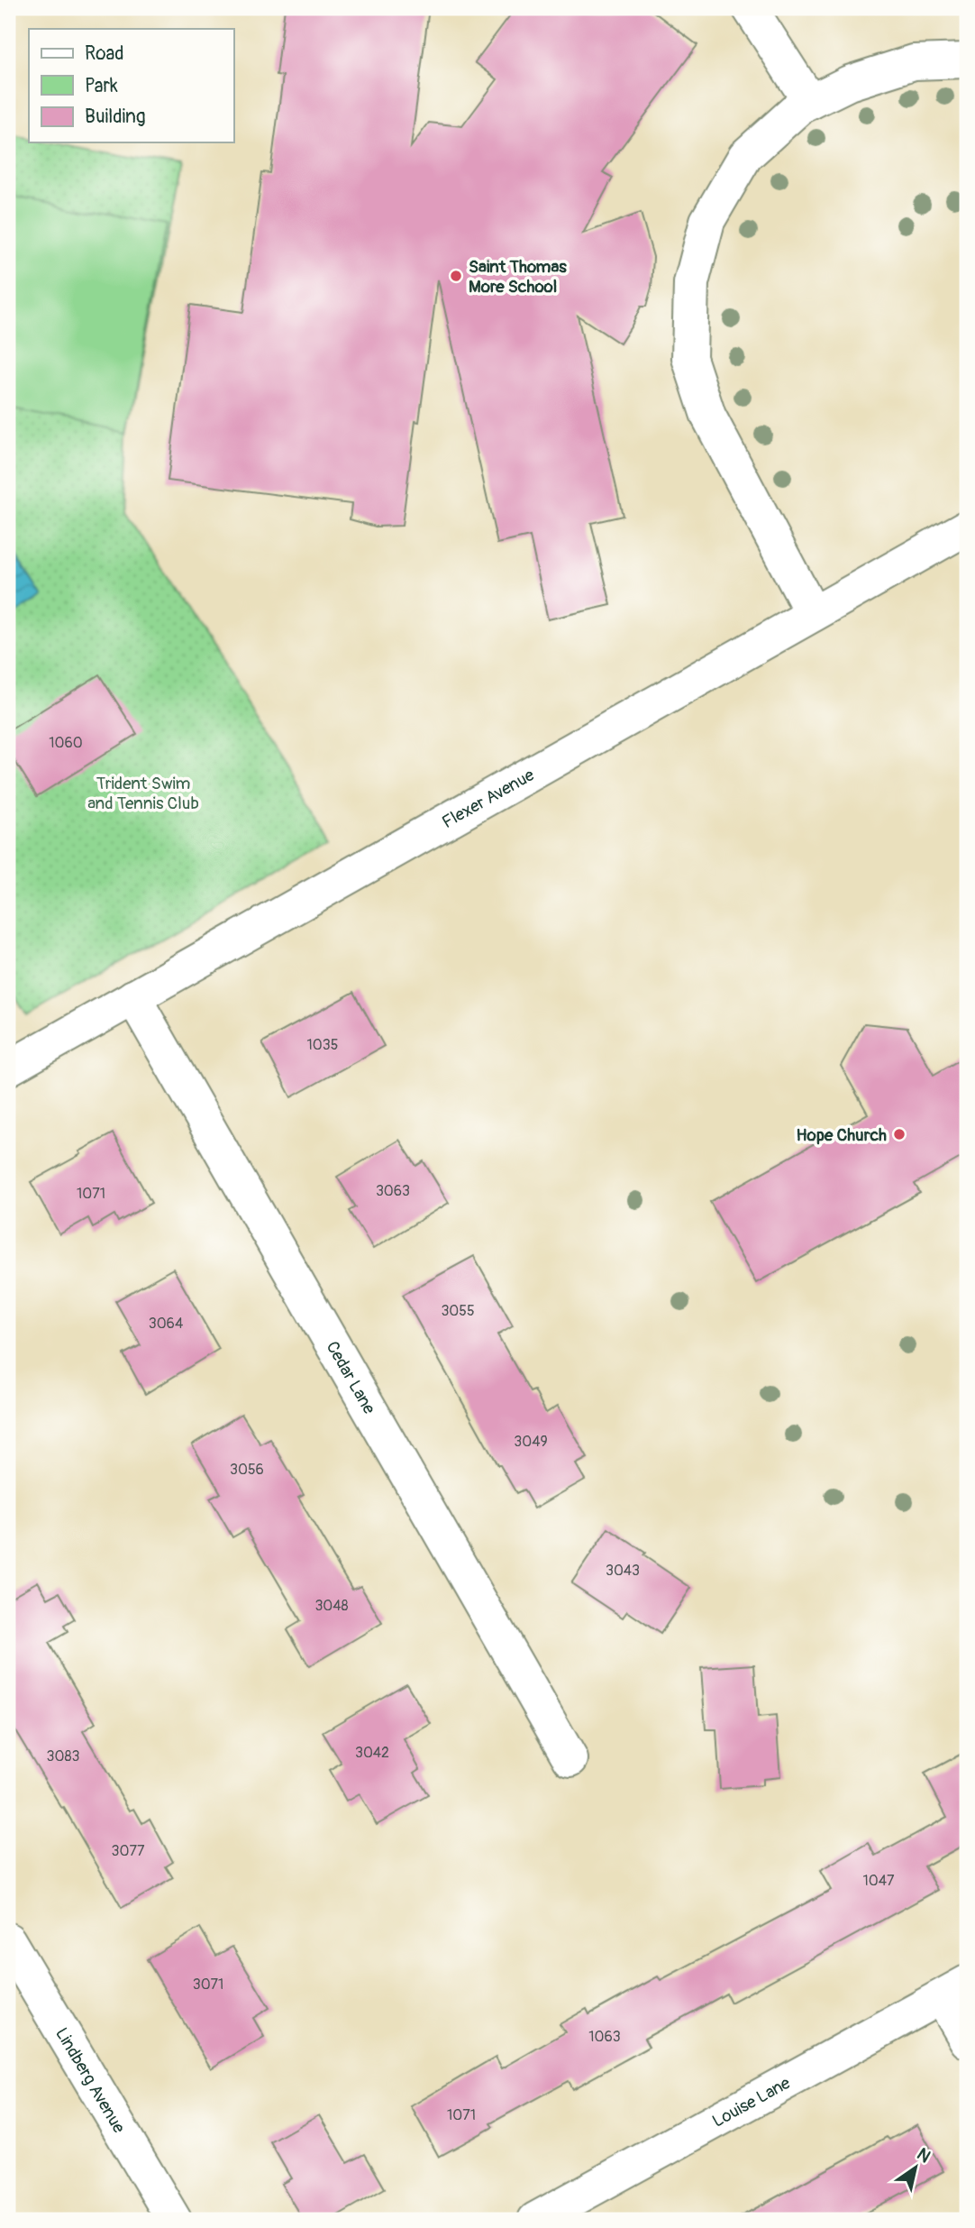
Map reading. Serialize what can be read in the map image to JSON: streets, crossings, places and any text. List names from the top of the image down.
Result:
{
  "streets": {
    "street": [
      "Flexer Avenue",
      "Cedar Lane",
      "Lindberg Avenue",
      "Louise Lane"
    ]
  },
  "crossings": [
    ["Flexer Avenue", "Cedar Lane"]
  ],
  "parks": ["Trident Swim and Tennis Club"],
  "places": ["Saint Thomas More School", "Hope Church"],
  "house_numbers": [
    "1060",
    "1035",
    "3063",
    "1071",
    "3055",
    "3064",
    "3049",
    "3056",
    "3043",
    "3048",
    "3042",
    "3083",
    "3077",
    "1047",
    "3071",
    "1063",
    "1071"
  ],
  "legend": ["Road", "Park", "Building"],
  "north": "top right"
}
